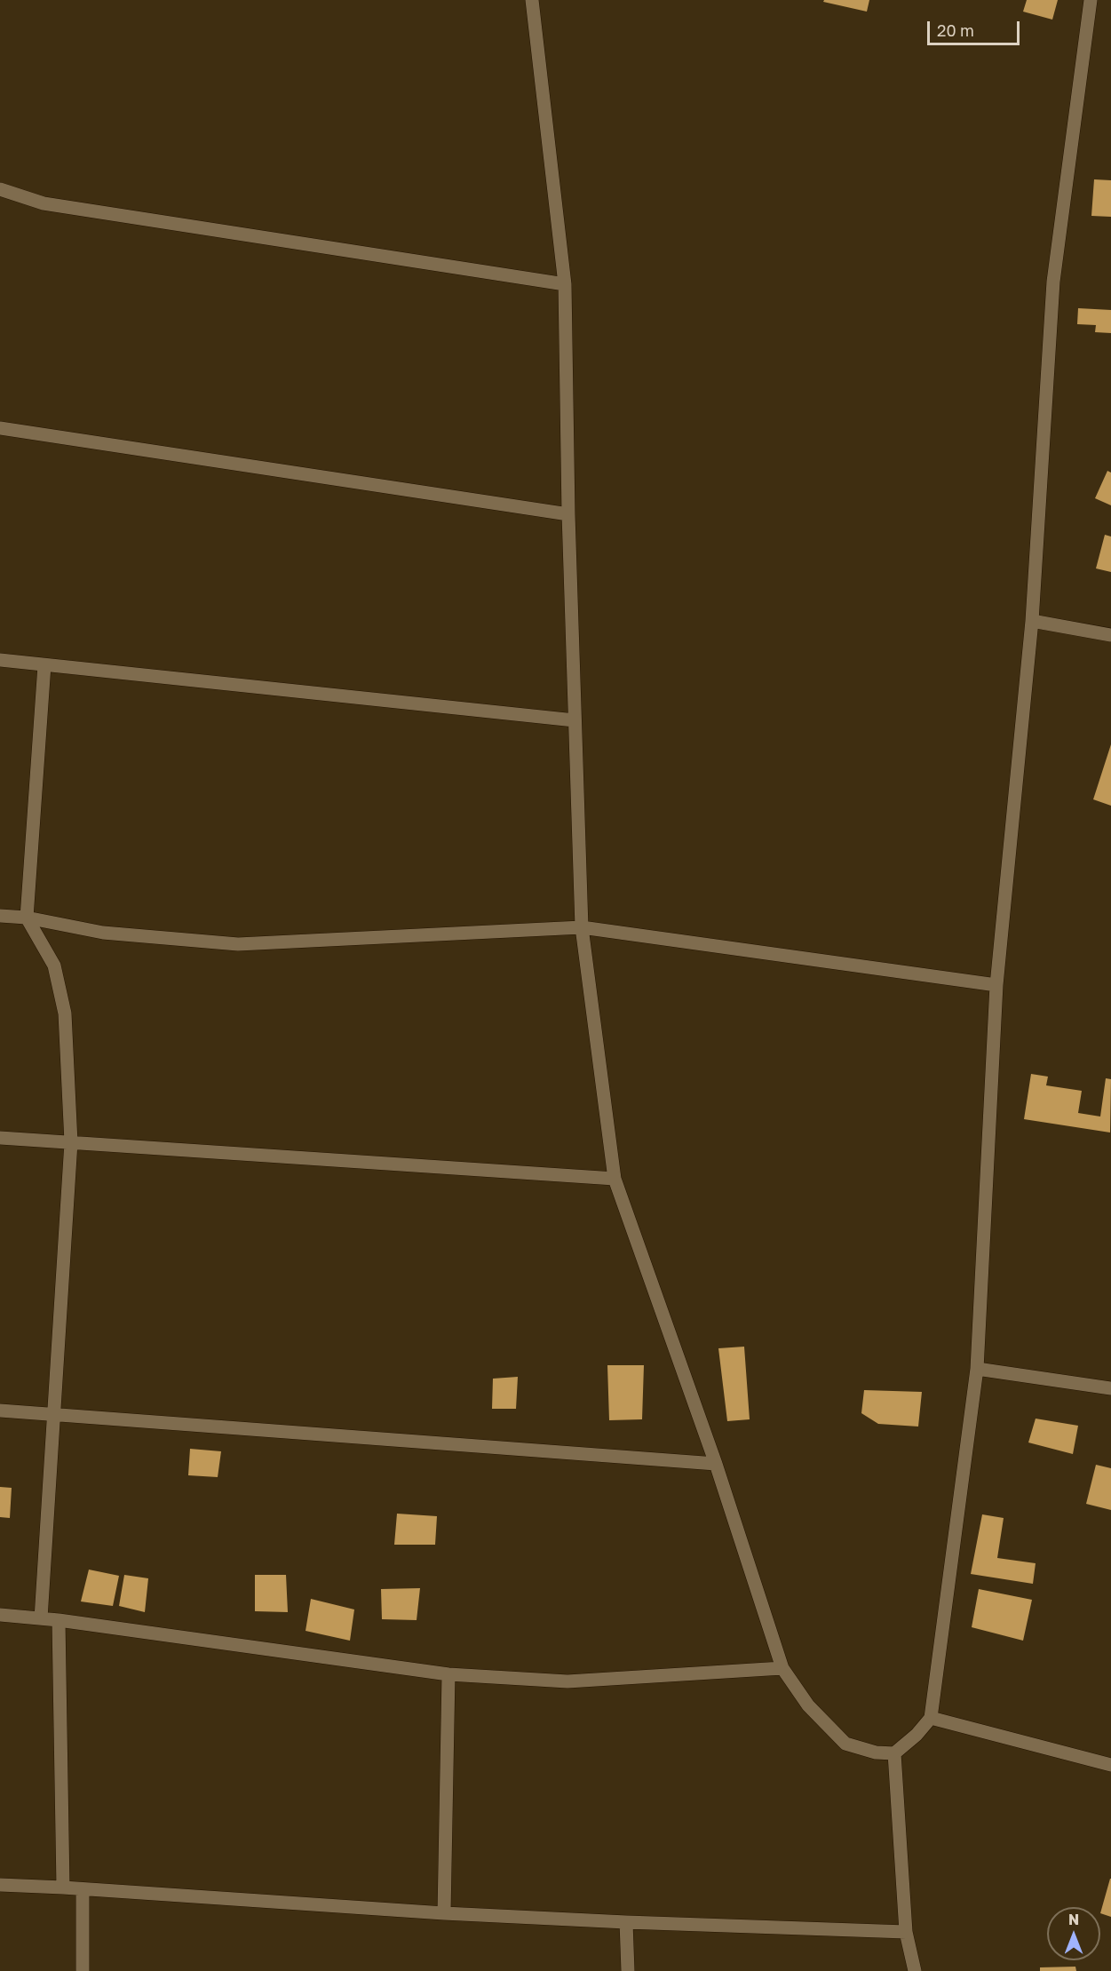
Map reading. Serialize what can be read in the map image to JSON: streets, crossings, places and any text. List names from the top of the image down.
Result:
{
  "scale_bar": "20 m",
  "north": "top"
}
